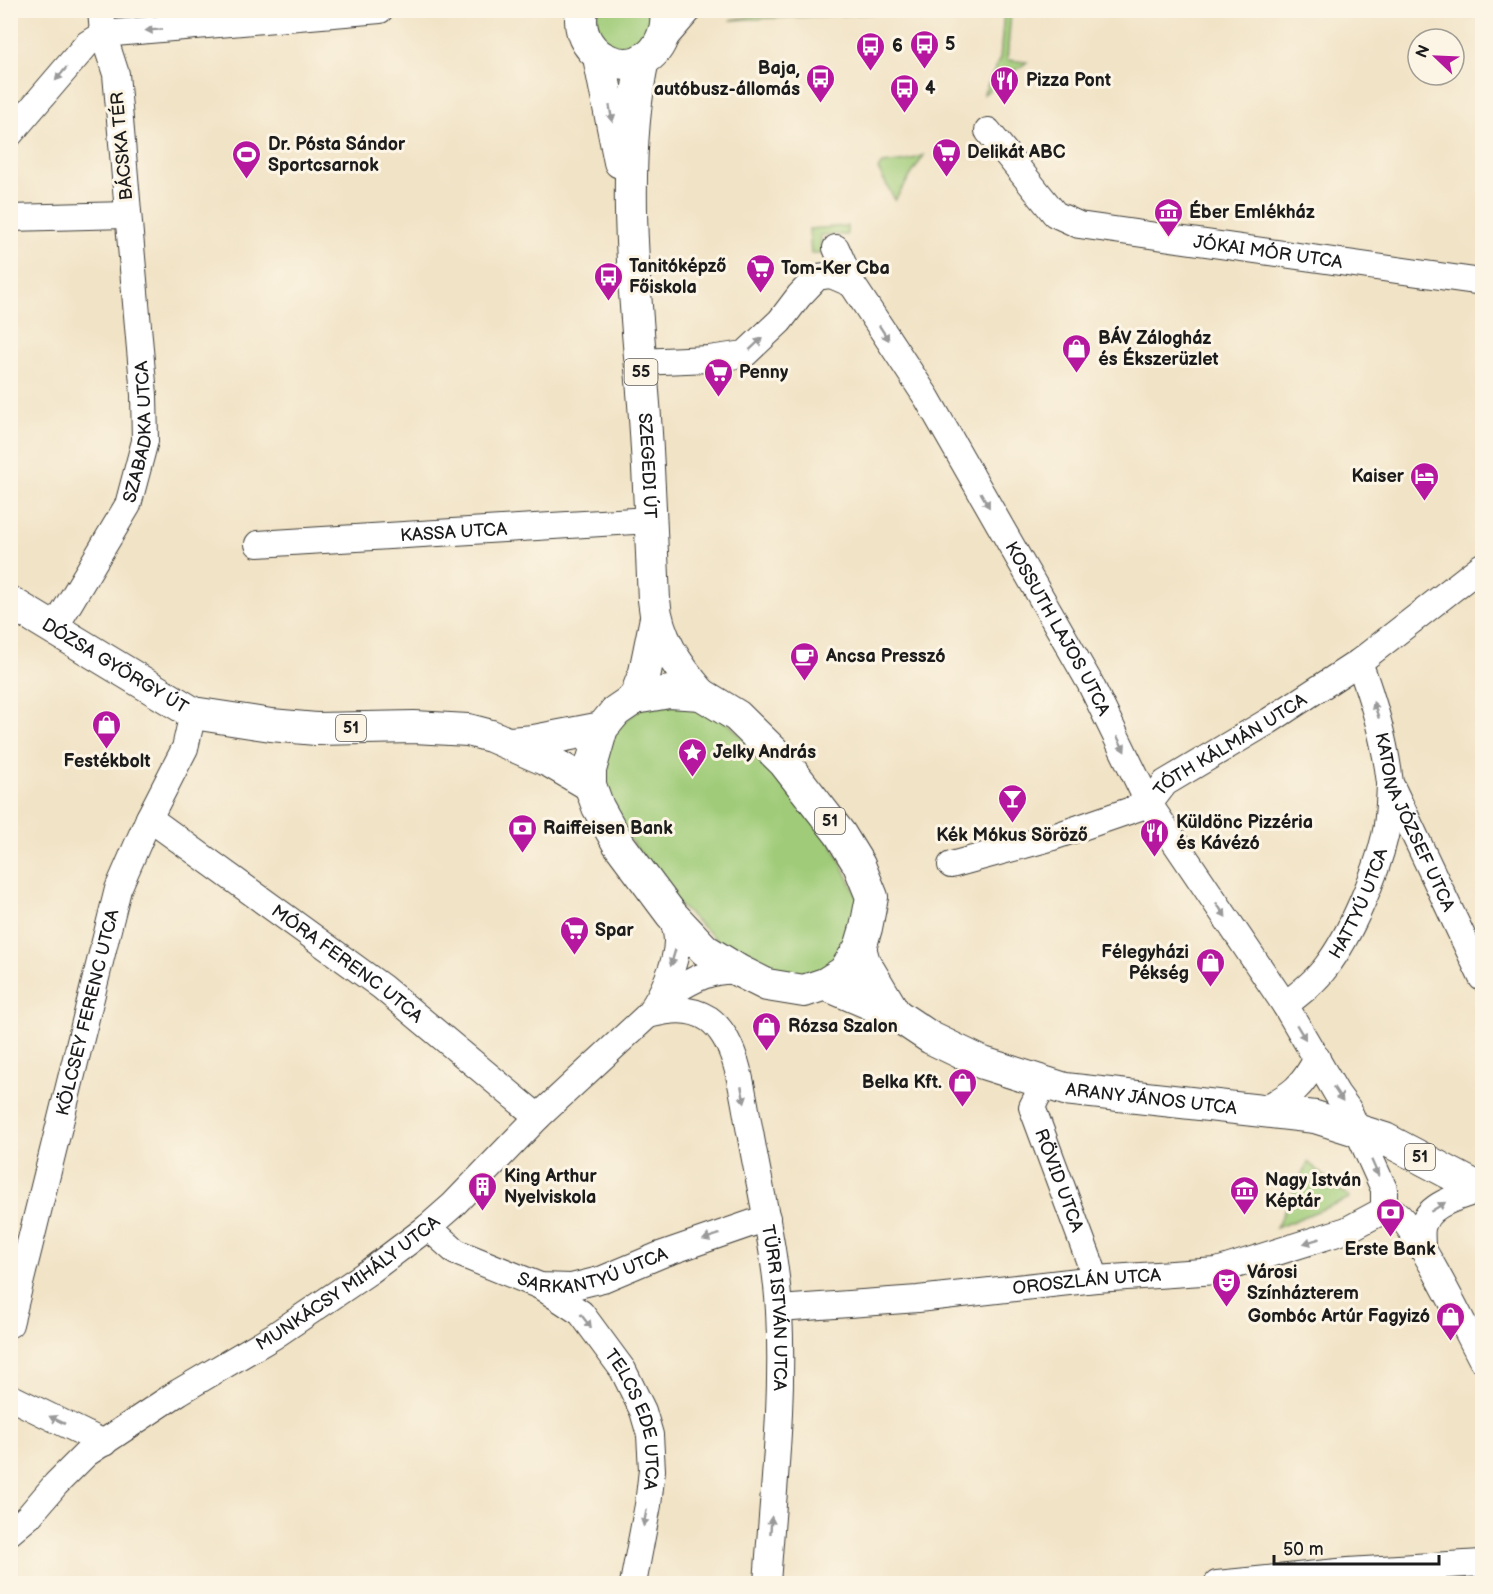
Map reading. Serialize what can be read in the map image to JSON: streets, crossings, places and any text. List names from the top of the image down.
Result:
{
  "streets": {
    "main road": [
      "55",
      "SZEGEDI ÚT",
      "DÓZSA GYÖRGY ÚT",
      "51",
      "ARANY JÁNOS UTCA"
    ],
    "street": [
      "BÁCSKA TÉR",
      "JÓKAI MÓR UTCA",
      "SZABADKA UTCA",
      "KASSA UTCA",
      "KOSSUTH LAJOS UTCA",
      "TÓTH KÁLMÁN UTCA",
      "KATONA JÓZSEF UTCA",
      "HATTYÚ UTCA",
      "MÓRA FERENC UTCA",
      "KÖLCSEY FERENC UTCA",
      "RÖVID UTCA",
      "SARKANTYÚ UTCA",
      "MUNKÁCSY MIHÁLY UTCA",
      "OROSZLÁN UTCA",
      "TÜRR ISTVÁN UTCA",
      "TELCS EDE UTCA"
    ]
  },
  "crossings": [
    ["BÁCSKA TÉR", "SZABADKA UTCA"],
    ["55", "SZEGEDI ÚT"],
    ["55", "51"],
    ["SZABADKA UTCA", "DÓZSA GYÖRGY ÚT"],
    ["SZEGEDI ÚT", "KASSA UTCA"],
    ["SZEGEDI ÚT", "51"],
    ["KOSSUTH LAJOS UTCA", "TÓTH KÁLMÁN UTCA"],
    ["KOSSUTH LAJOS UTCA", "HATTYÚ UTCA"],
    ["KOSSUTH LAJOS UTCA", "ARANY JÁNOS UTCA"],
    ["KOSSUTH LAJOS UTCA", "OROSZLÁN UTCA"],
    ["DÓZSA GYÖRGY ÚT", "51"],
    ["DÓZSA GYÖRGY ÚT", "KÖLCSEY FERENC UTCA"],
    ["51", "ARANY JÁNOS UTCA"],
    ["51", "MUNKÁCSY MIHÁLY UTCA"],
    ["TÓTH KÁLMÁN UTCA", "KATONA JÓZSEF UTCA"],
    ["KATONA JÓZSEF UTCA", "HATTYÚ UTCA"],
    ["MÓRA FERENC UTCA", "KÖLCSEY FERENC UTCA"],
    ["MÓRA FERENC UTCA", "MUNKÁCSY MIHÁLY UTCA"],
    ["ARANY JÁNOS UTCA", "RÖVID UTCA"],
    ["RÖVID UTCA", "OROSZLÁN UTCA"],
    ["SARKANTYÚ UTCA", "MUNKÁCSY MIHÁLY UTCA"],
    ["SARKANTYÚ UTCA", "TÜRR ISTVÁN UTCA"],
    ["SARKANTYÚ UTCA", "TELCS EDE UTCA"],
    ["MUNKÁCSY MIHÁLY UTCA", "TÜRR ISTVÁN UTCA"],
    ["OROSZLÁN UTCA", "TÜRR ISTVÁN UTCA"]
  ],
  "one_way": [
    "KOSSUTH LAJOS UTCA",
    "KATONA JÓZSEF UTCA",
    "SARKANTYÚ UTCA",
    "OROSZLÁN UTCA",
    "TELCS EDE UTCA"
  ],
  "places": {
    "bus stop": [
      "5",
      "6",
      "Baja, autóbusz-állomás",
      "4",
      "Tanitóképző Főiskola"
    ],
    "restaurant": ["Pizza Pont", "Küldönc Pizzéria és Kávézó"],
    "supermarket": [
      "Delikát ABC",
      "Tom-Ker Cba",
      "Penny",
      "Spar"
    ],
    "sports": ["Dr. Pósta Sándor Sportcsarnok"],
    "museum": ["Éber Emlékház", "Nagy István Képtár"],
    "shop": [
      "BÁV Zálogház és Ékszerüzlet",
      "Festékbolt",
      "Félegyházi Pékség",
      "Rózsa Szalon",
      "Belka Kft.",
      "Gombóc Artúr Fagyizó"
    ],
    "hotel": ["Kaiser"],
    "cafe": ["Ancsa Presszó"],
    "place": ["Jelky András"],
    "bar": ["Kék Mókus Söröző"],
    "bank": ["Raiffeisen Bank", "Erste Bank"],
    "building": ["King Arthur Nyelviskola"],
    "theatre": ["Városi Színházterem"]
  },
  "scale_bar": "50 m",
  "north": "top left"
}
